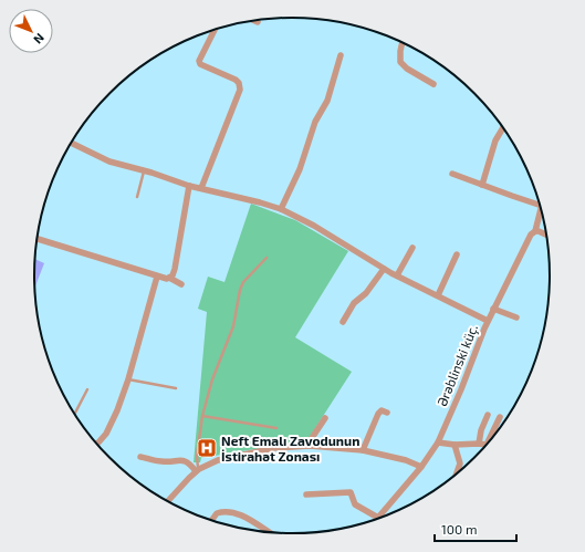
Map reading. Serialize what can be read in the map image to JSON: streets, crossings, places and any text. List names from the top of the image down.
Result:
{
  "streets": {
    "street": ["Ərəblinski küç."]
  },
  "places": {
    "hospital": ["Neft Emalı Zavodunun İstirahət Zonası"]
  },
  "scale_bar": "100 m",
  "north": "bottom right"
}
